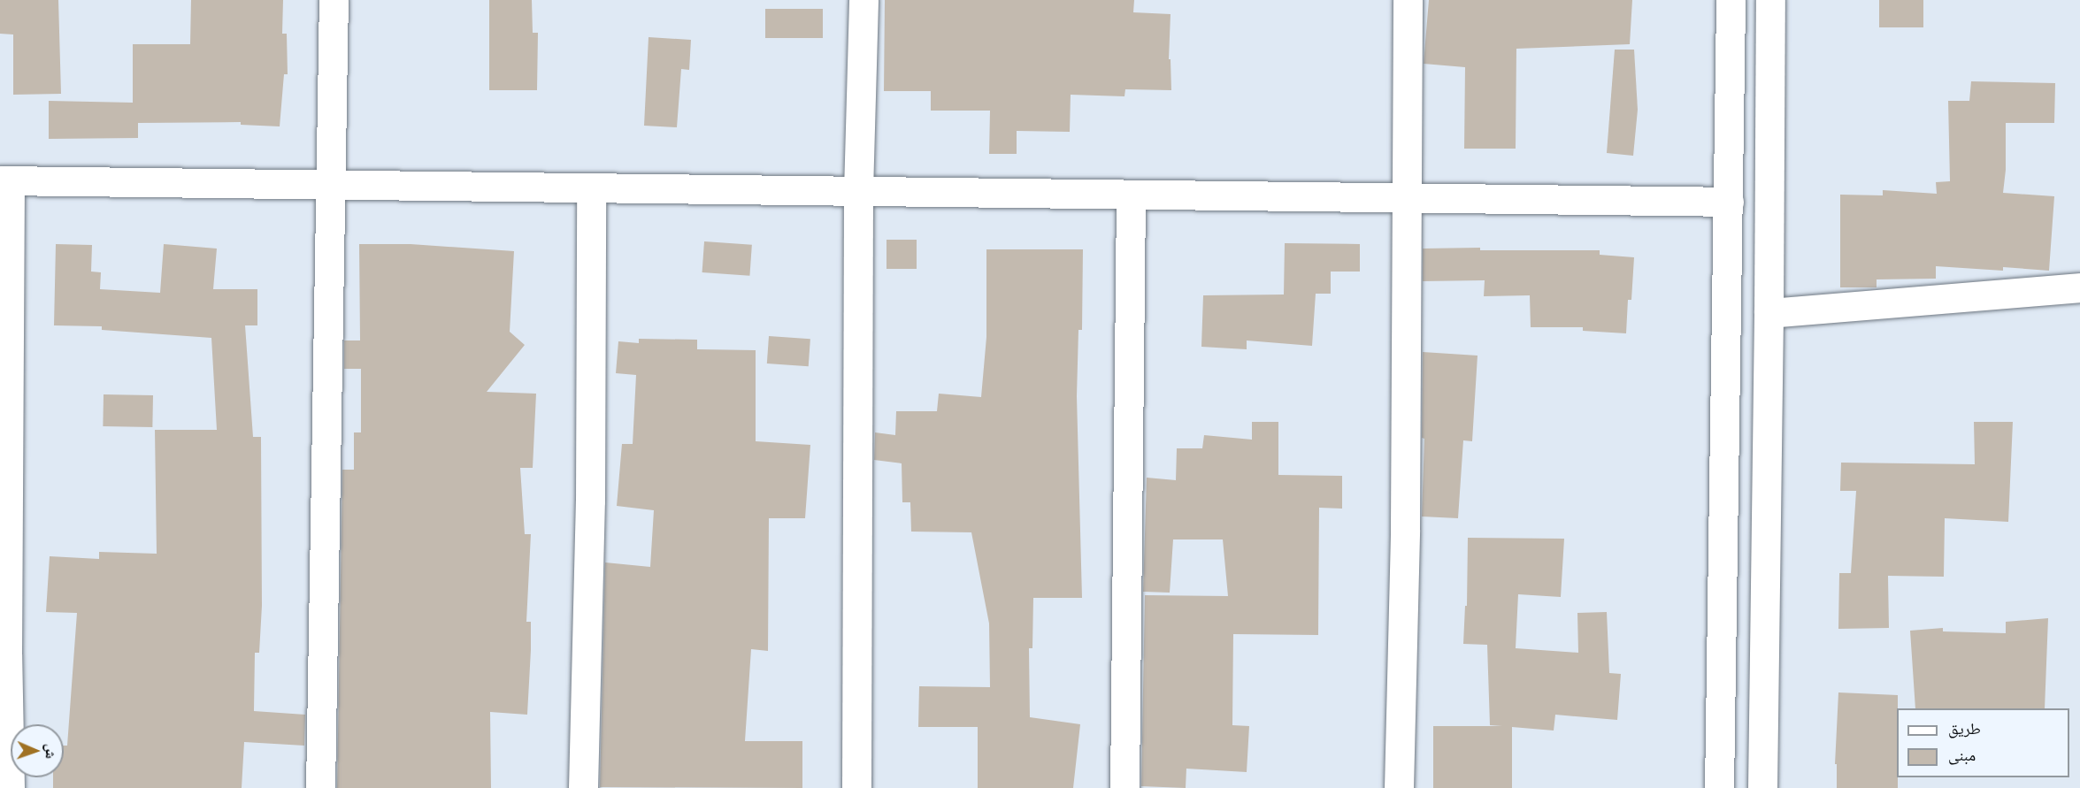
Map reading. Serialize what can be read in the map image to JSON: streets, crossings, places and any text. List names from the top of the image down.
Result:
{
  "legend": ["طريق", "مبنى"],
  "north": "right"
}
